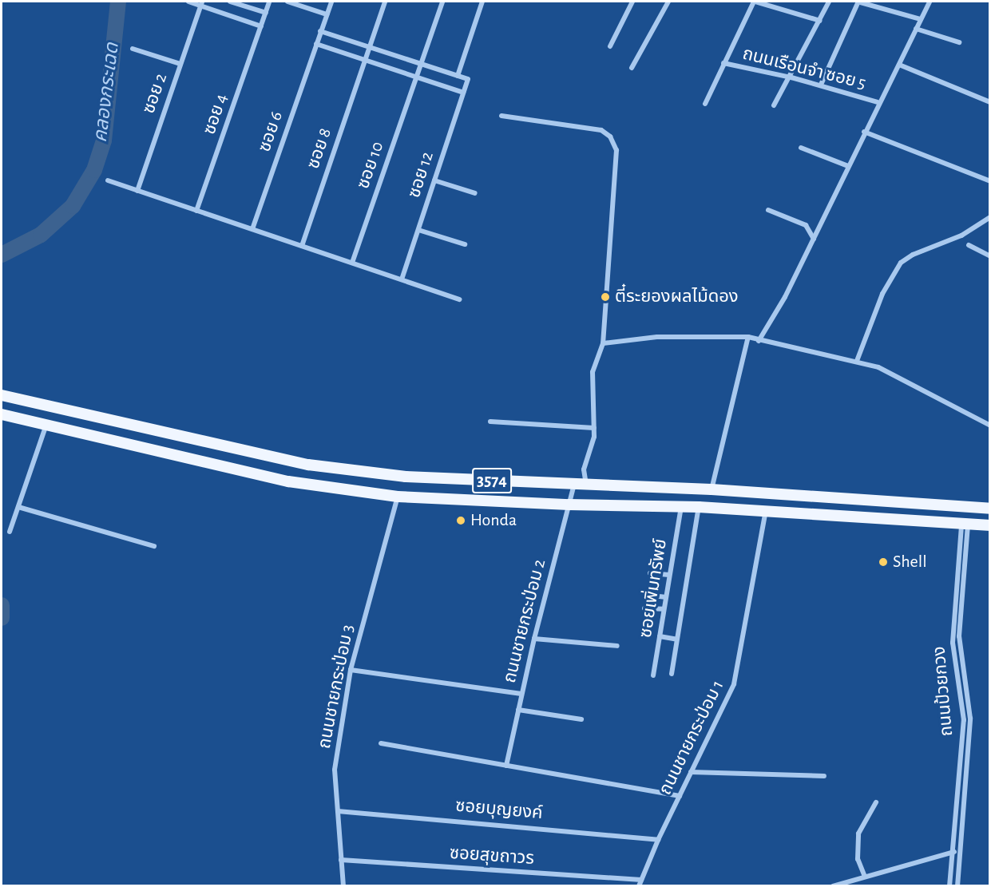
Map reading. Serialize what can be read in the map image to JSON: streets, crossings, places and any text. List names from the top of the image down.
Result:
{
  "streets": {
    "main road": ["3574"],
    "street": [
      "ถนนเรือนจำ ซอย 5",
      "ซอย 2",
      "ซอย 4",
      "ซอย 6",
      "ซอย 8",
      "ซอย 10",
      "ซอย 12",
      "ซอยเพิ่มทรัพย์",
      "ถนนชายกระป่อม 2",
      "ถนนชายกระป่อม 3",
      "ถนนป้วยกวง",
      "ถนนชายกระป่อม 1",
      "ซอยบุญยงค์",
      "ซอยสุขถาวร"
    ]
  },
  "crossings": [
    ["3574", "ซอยเพิ่มทรัพย์"],
    ["3574", "ถนนชายกระป่อม 2"],
    ["3574", "ถนนชายกระป่อม 3"],
    ["3574", "ถนนป้วยกวง"],
    ["3574", "ถนนชายกระป่อม 1"],
    ["ถนนชายกระป่อม 3", "ซอยบุญยงค์"],
    ["ถนนชายกระป่อม 3", "ซอยสุขถาวร"],
    ["ถนนชายกระป่อม 1", "ซอยบุญยงค์"],
    ["ถนนชายกระป่อม 1", "ซอยสุขถาวร"]
  ],
  "water": ["คลองกระเฉด"],
  "places": ["ตี๋ระยองผลไม้ดอง", "Honda", "Shell"]
}
